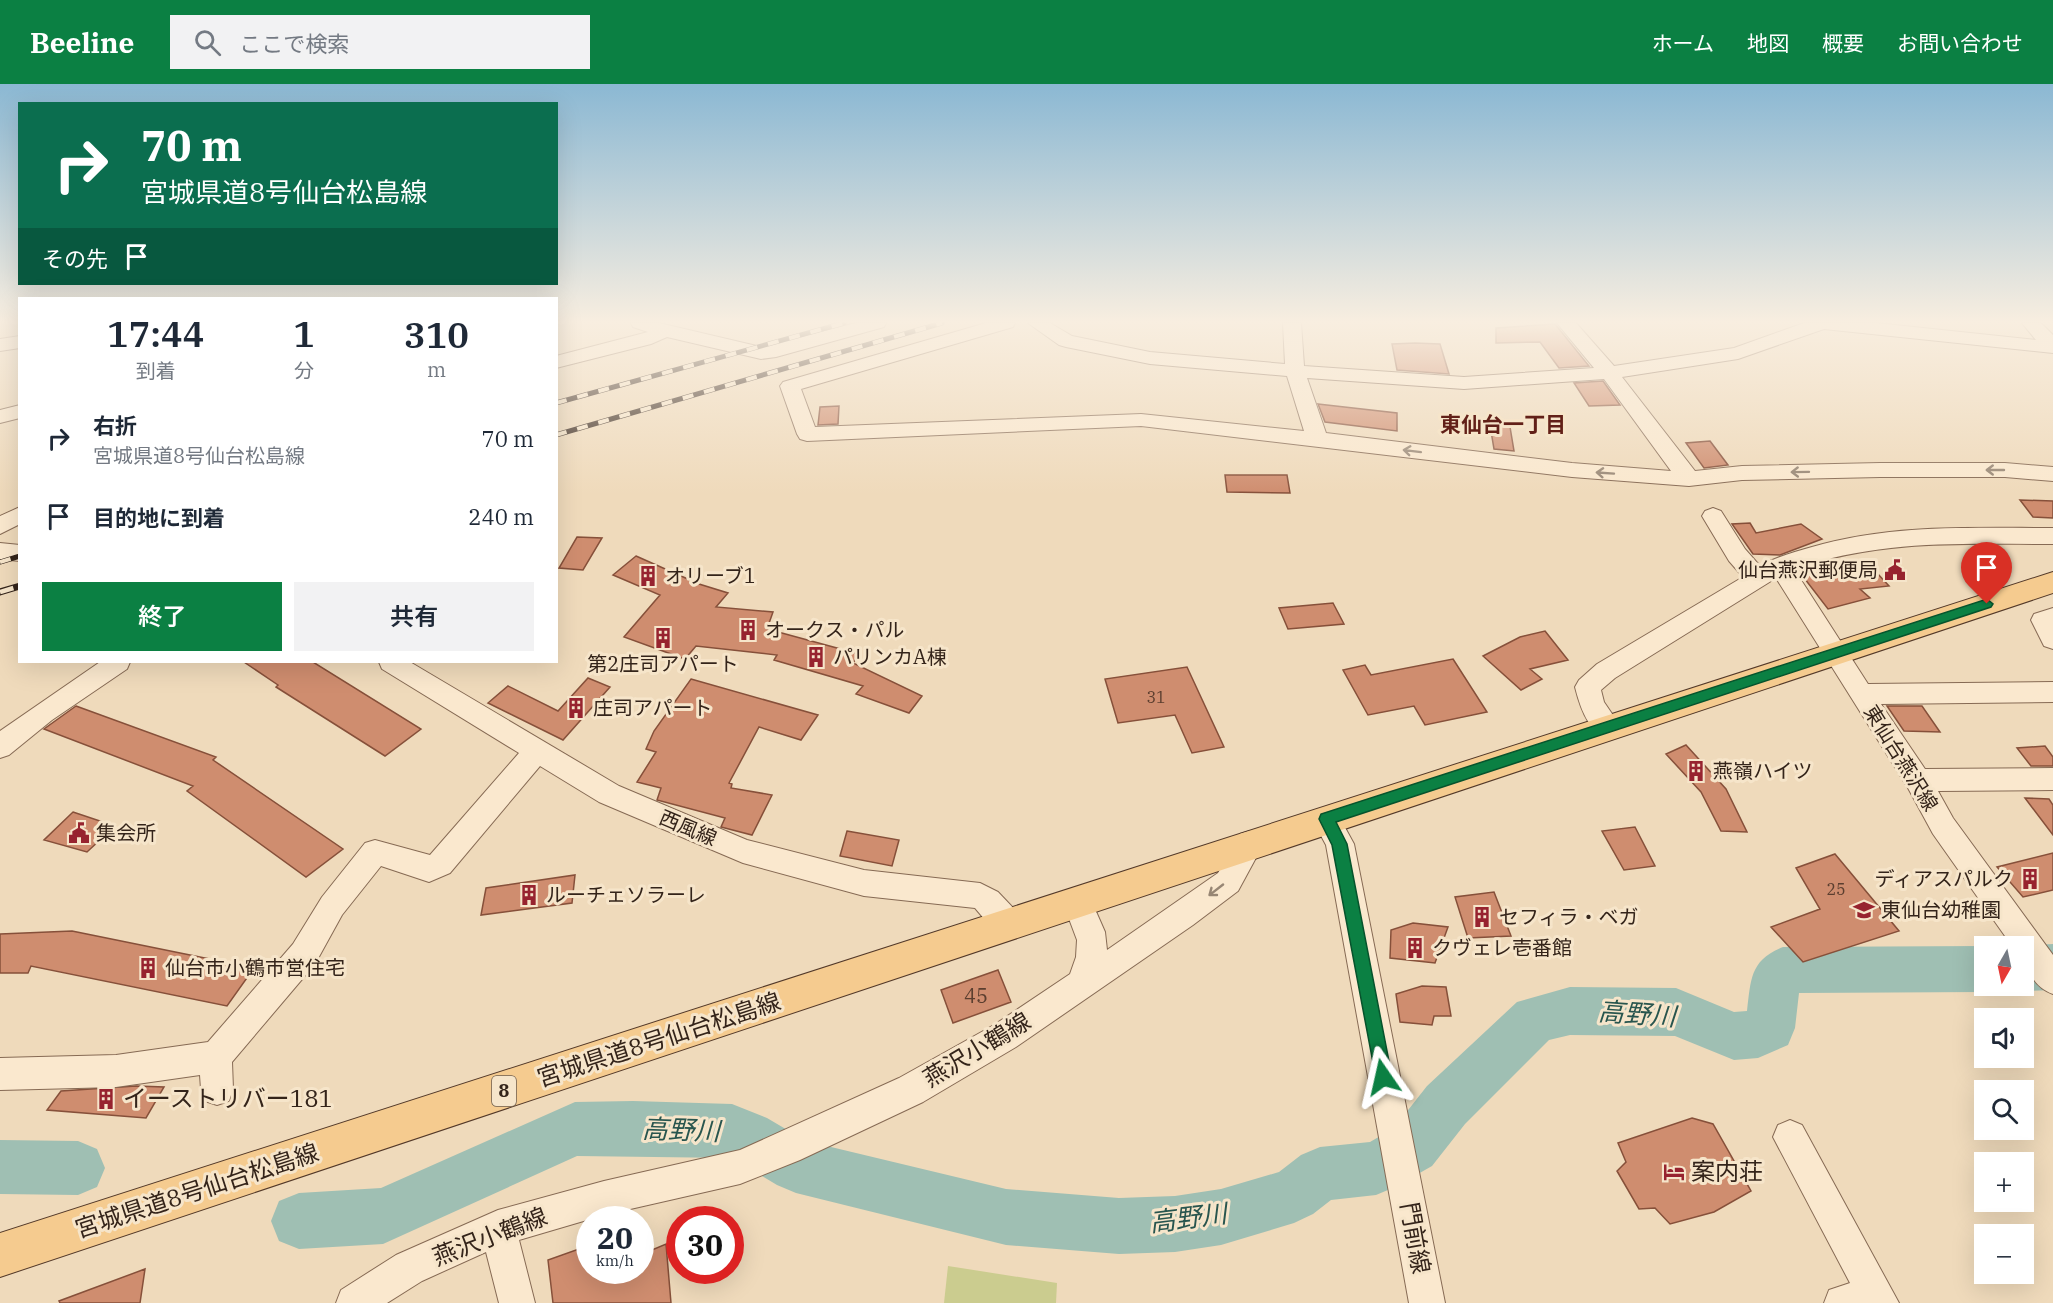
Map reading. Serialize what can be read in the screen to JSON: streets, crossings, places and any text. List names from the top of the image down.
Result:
{
  "streets": {
    "main road": ["宮城県道8号仙台松島線", "8"],
    "street": [
      "東仙台燕沢線",
      "西風線",
      "燕沢小鶴線",
      "門前線"
    ]
  },
  "crossings": [
    ["東仙台燕沢線", "宮城県道8号仙台松島線"],
    ["西風線", "宮城県道8号仙台松島線"],
    ["宮城県道8号仙台松島線", "燕沢小鶴線"],
    ["宮城県道8号仙台松島線", "門前線"]
  ],
  "districts": ["東仙台一丁目"],
  "water": ["高野川"],
  "places": {
    "public building": ["仙台燕沢郵便局", "集会所"],
    "building": [
      "オリーブ1",
      "オークス・パル",
      "第2庄司アパート",
      "パリンカA棟",
      "庄司アパート",
      "燕嶺ハイツ",
      "ディアスパルク",
      "ルーチェソラーレ",
      "セフィラ・ベガ",
      "クヴェレ壱番館",
      "仙台市小鶴市営住宅",
      "イーストリバー181"
    ],
    "school or university": ["東仙台幼稚園"],
    "hotel": ["案内荘"]
  },
  "house_numbers": ["31", "25", "45"],
  "north": "bottom",
  "page": {
    "header": "Beeline",
    "search": "ここで検索",
    "nav": [
      "ホーム",
      "地図",
      "概要",
      "お問い合わせ"
    ],
    "turn": ["70 m", "宮城県道8号仙台松島線"],
    "then": "その先",
    "eta": [
      "17:44",
      "到着",
      "1",
      "分",
      "310",
      "m"
    ],
    "list": [
      {
        "name": "右折",
        "note": "宮城県道8号仙台松島線",
        "value": "70 m"
      },
      {
        "name": "目的地に到着",
        "value": "240 m"
      }
    ],
    "buttons": ["終了", "共有"],
    "map_buttons": ["+", "−"],
    "speed": "20 km/h",
    "limit": "30"
  }
}
